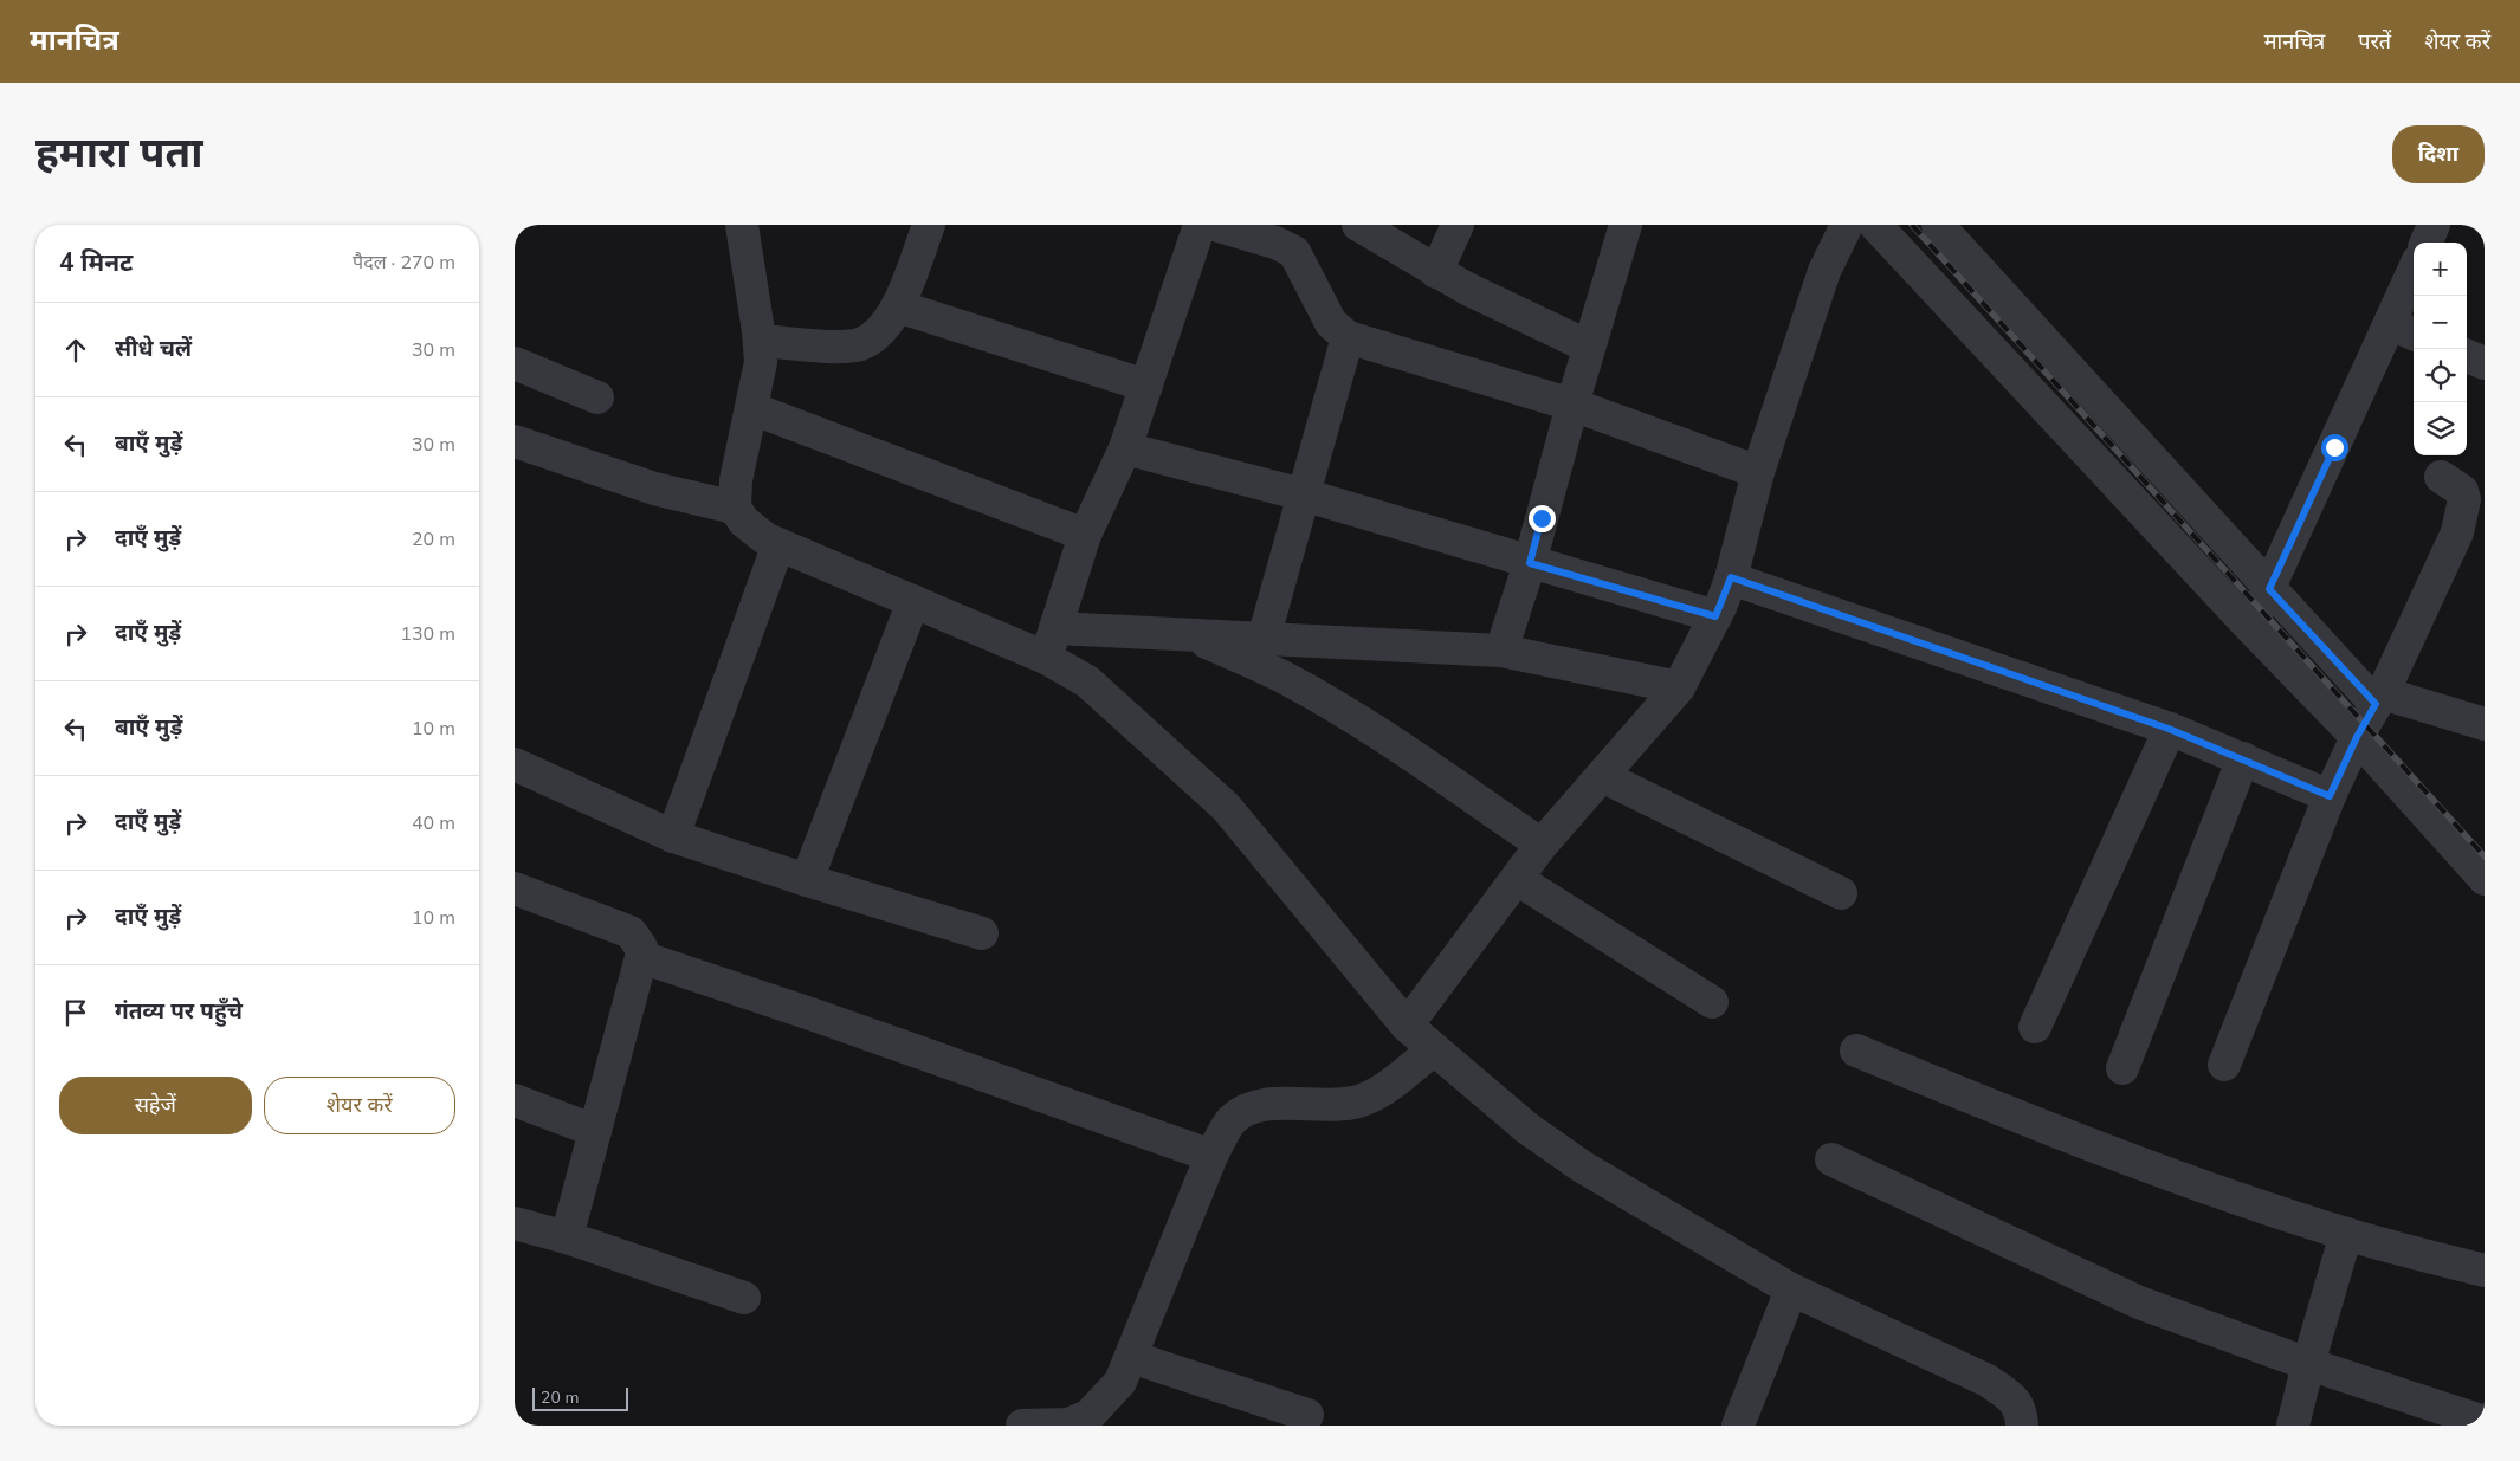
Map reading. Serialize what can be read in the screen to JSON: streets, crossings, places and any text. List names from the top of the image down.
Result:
{
  "scale_bar": "20 m",
  "page": {
    "header": "मानचित्र",
    "nav": ["मानचित्र", "परतें", "शेयर करें"],
    "title": "हमारा पता",
    "buttons": [
      "दिशा",
      ["सहेजें", "शेयर करें"]
    ],
    "heading": ["4 मिनट", "पैदल · 270 m"],
    "map_buttons": ["+", "−"],
    "list": [
      ["सीधे चलें", "30 m"],
      ["बाएँ मुड़ें", "30 m"],
      ["दाएँ मुड़ें", "20 m"],
      ["दाएँ मुड़ें", "130 m"],
      ["बाएँ मुड़ें", "10 m"],
      ["दाएँ मुड़ें", "40 m"],
      ["दाएँ मुड़ें", "10 m"],
      "गंतव्य पर पहुँचे"
    ],
    "scale": "20 m"
  }
}
